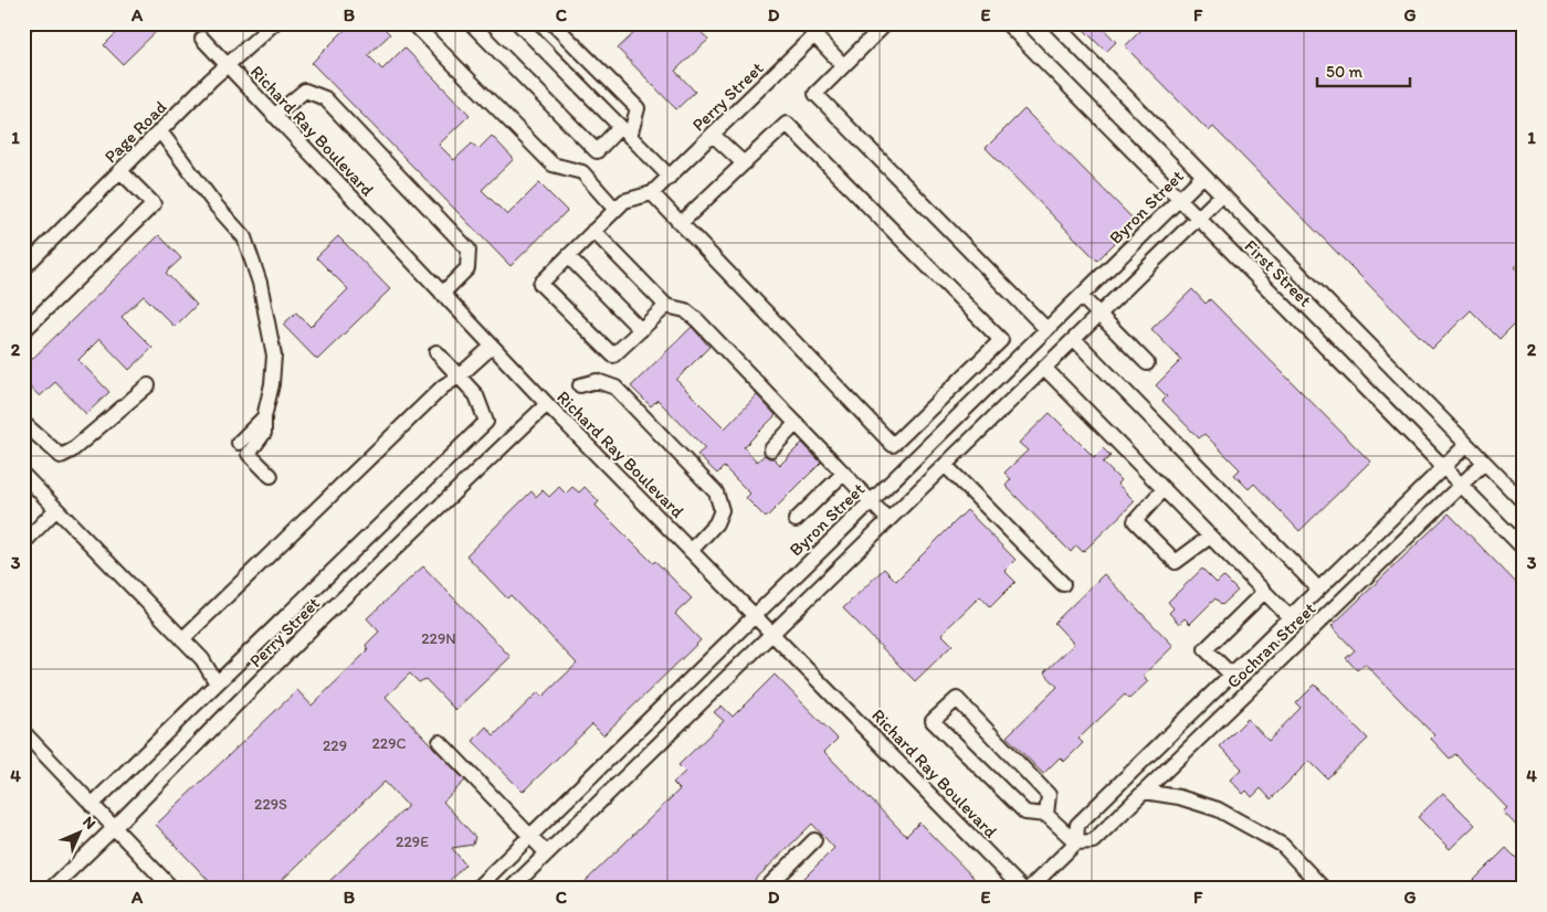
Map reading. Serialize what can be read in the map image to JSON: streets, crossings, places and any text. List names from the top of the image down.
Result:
{
  "streets": {
    "street": [
      "Perry Street",
      "Richard Ray Boulevard",
      "Page Road",
      "Byron Street",
      "First Street",
      "Cochran Street"
    ]
  },
  "crossings": [
    ["Perry Street", "Richard Ray Boulevard"],
    ["Richard Ray Boulevard", "Page Road"],
    ["Richard Ray Boulevard", "Byron Street"],
    ["Byron Street", "First Street"],
    ["First Street", "Cochran Street"]
  ],
  "house_numbers": [
    "229N",
    "229C",
    "229",
    "229S",
    "229E"
  ],
  "scale_bar": "50 m",
  "north": "top right",
  "grid": {
    "columns": [
      "A",
      "B",
      "C",
      "D",
      "E",
      "F",
      "G"
    ],
    "rows": [
      "1",
      "2",
      "3",
      "4"
    ]
  }
}
